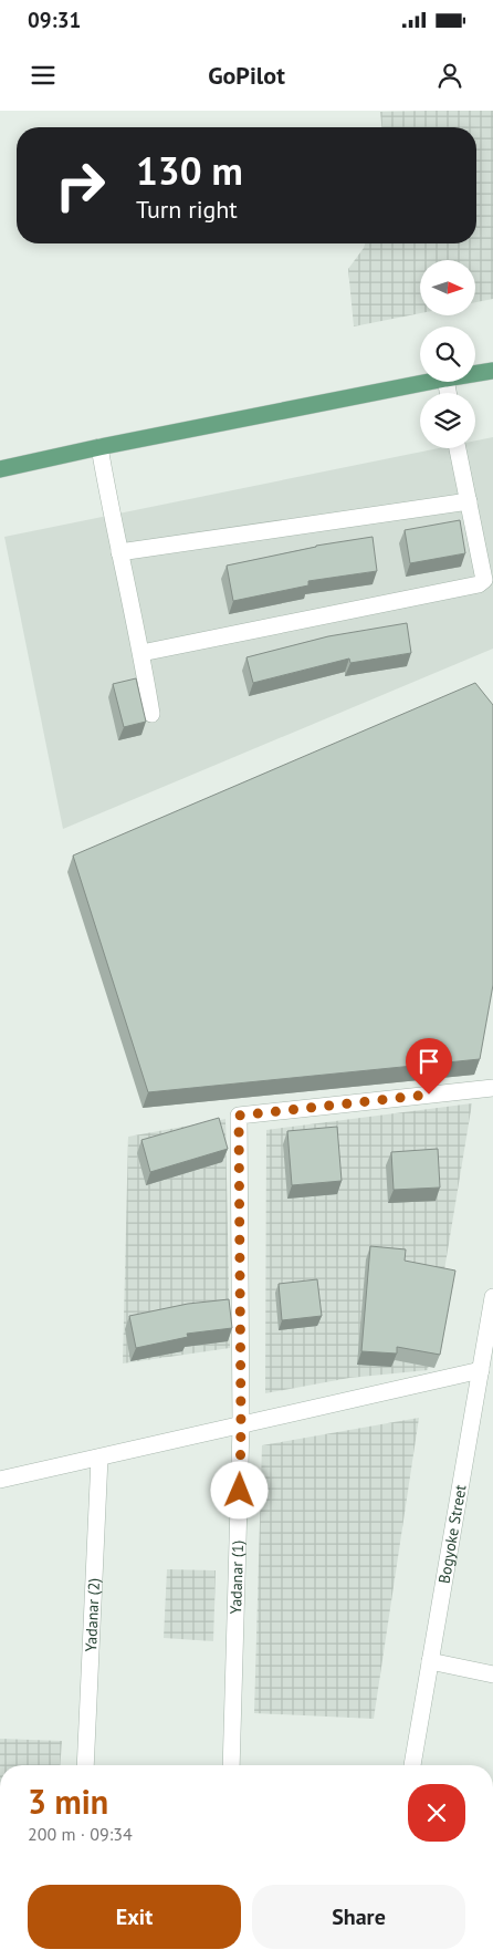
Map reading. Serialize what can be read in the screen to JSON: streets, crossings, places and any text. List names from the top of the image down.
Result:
{
  "streets": {
    "street": ["Bogyoke Street", "Yadanar (1)", "Yadanar (2)"]
  },
  "north": "right",
  "page": {
    "status": "09:31",
    "header": "GoPilot",
    "turn": ["130 m", "Turn right"],
    "heading": ["3 min", "200 m · 09:34"],
    "buttons": ["Exit", "Share"]
  }
}
